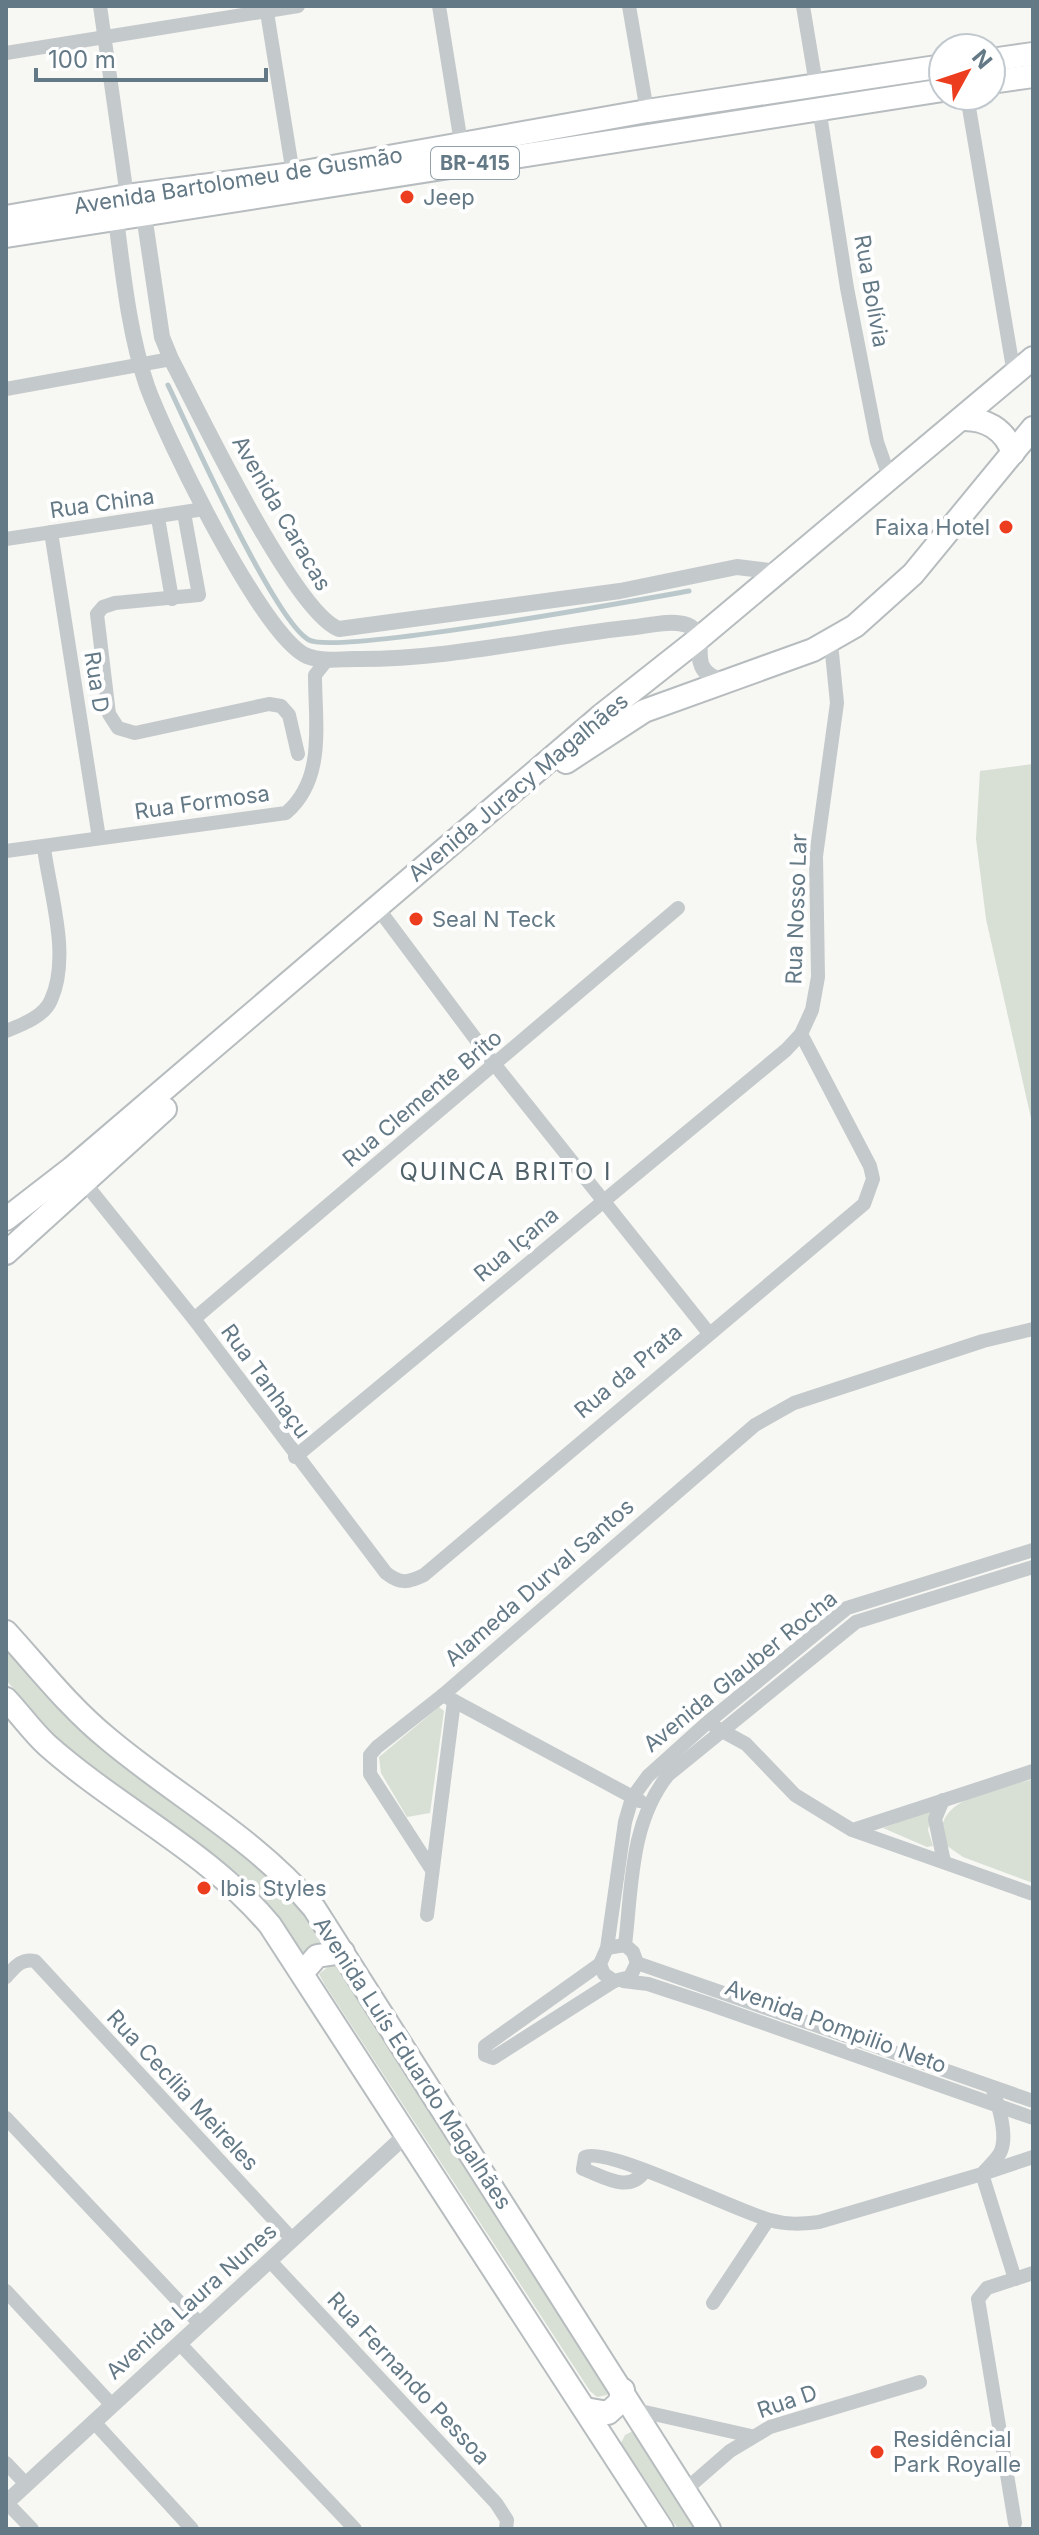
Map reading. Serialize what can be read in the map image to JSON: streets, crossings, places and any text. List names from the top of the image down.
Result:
{
  "streets": {
    "main road": [
      "BR-415",
      "Avenida Bartolomeu de Gusmão",
      "Avenida Juracy Magalhães",
      "Avenida Luís Eduardo Magalhães"
    ],
    "street": [
      "Rua Bolívia",
      "Rua China",
      "Avenida Caracas",
      "Rua D",
      "Rua Formosa",
      "Rua Nosso Lar",
      "Rua Clemente Brito",
      "Rua Içana",
      "Rua da Prata",
      "Rua Tanhaçu",
      "Alameda Durval Santos",
      "Avenida Glauber Rocha",
      "Avenida Pompilio Neto",
      "Rua Cecília Meireles",
      "Avenida Laura Nunes",
      "Rua Fernando Pessoa"
    ]
  },
  "crossings": [
    ["Avenida Bartolomeu de Gusmão", "Rua Bolívia"],
    ["Avenida Bartolomeu de Gusmão", "Avenida Caracas"],
    ["Rua Bolívia", "Avenida Juracy Magalhães"],
    ["Rua China", "Rua D"],
    ["Avenida Caracas", "Avenida Juracy Magalhães"],
    ["Rua D", "Rua Formosa"],
    ["Rua D", "Avenida Luís Eduardo Magalhães"],
    ["Avenida Juracy Magalhães", "Rua Nosso Lar"],
    ["Avenida Juracy Magalhães", "Rua Tanhaçu"],
    ["Rua Nosso Lar", "Rua Içana"],
    ["Rua Nosso Lar", "Rua da Prata"],
    ["Rua Clemente Brito", "Rua Tanhaçu"],
    ["Rua Içana", "Rua da Prata"],
    ["Rua Içana", "Rua Tanhaçu"],
    ["Rua da Prata", "Rua Tanhaçu"],
    ["Alameda Durval Santos", "Avenida Glauber Rocha"],
    ["Avenida Glauber Rocha", "Avenida Pompilio Neto"],
    ["Avenida Luís Eduardo Magalhães", "Avenida Laura Nunes"],
    ["Rua Cecília Meireles", "Avenida Laura Nunes"],
    ["Avenida Laura Nunes", "Rua Fernando Pessoa"]
  ],
  "districts": ["QUINCA BRITO I"],
  "places": [
    "Jeep",
    "Faixa Hotel",
    "Seal N Teck",
    "Ibis Styles",
    "Residêncial Park Royalle"
  ],
  "scale_bar": "100 m",
  "north": "top right"
}
